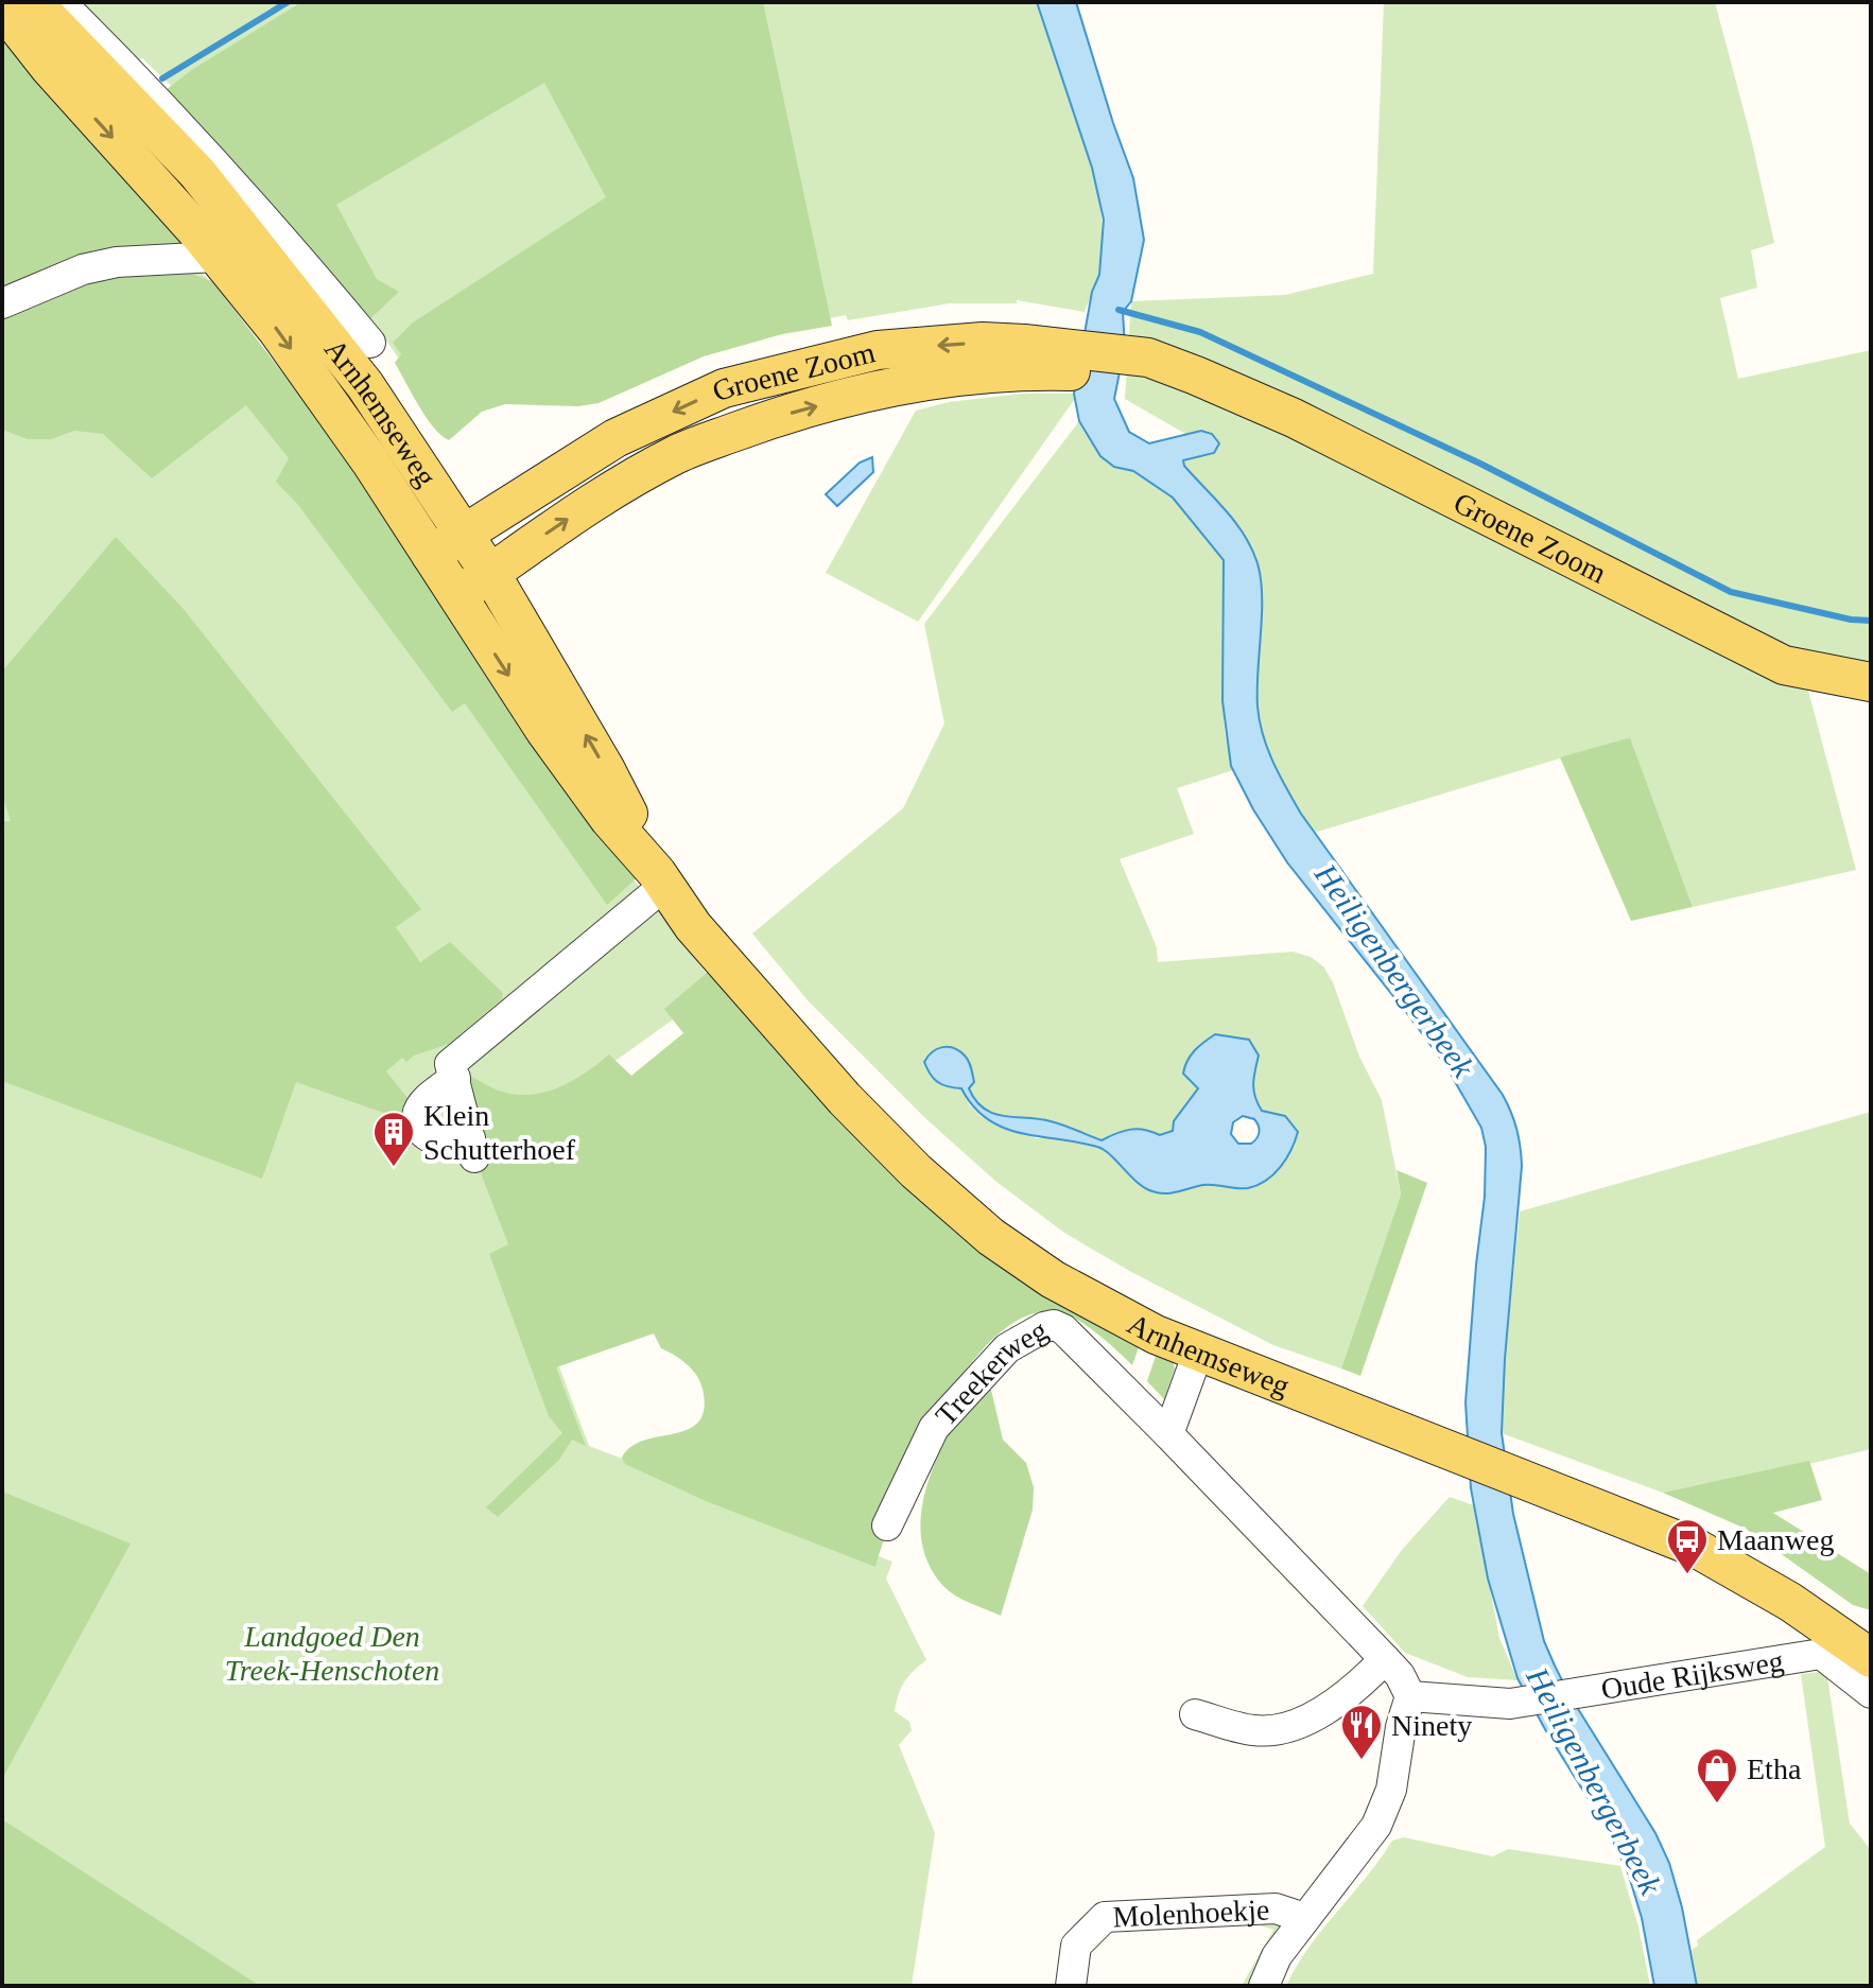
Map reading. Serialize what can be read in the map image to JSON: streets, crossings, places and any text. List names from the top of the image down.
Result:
{
  "streets": {
    "main road": ["Groene Zoom", "Arnhemseweg"],
    "street": ["Treekerweg", "Oude Rijksweg", "Molenhoekje"]
  },
  "crossings": [
    ["Groene Zoom", "Arnhemseweg"],
    ["Treekerweg", "Oude Rijksweg"]
  ],
  "water": ["Heiligenbergerbeek"],
  "parks": ["Landgoed Den Treek-Henschoten"],
  "places": {
    "building": ["Klein Schutterhoef"],
    "bus stop": ["Maanweg"],
    "restaurant": ["Ninety"],
    "shop": ["Etha"]
  }
}
